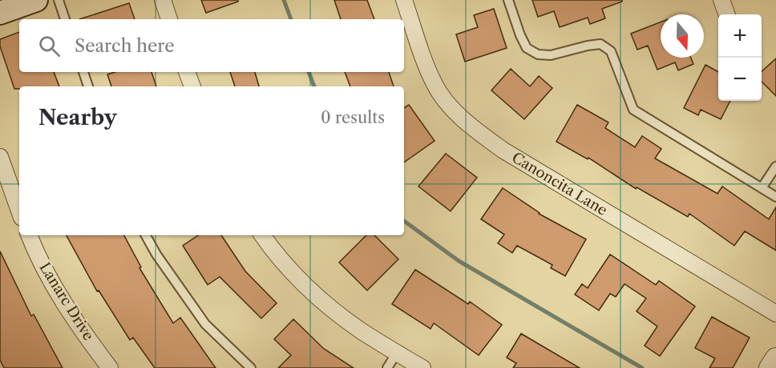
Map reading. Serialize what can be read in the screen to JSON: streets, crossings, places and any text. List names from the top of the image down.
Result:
{
  "streets": {
    "street": ["Canoncita Lane", "Lanarc Drive"]
  },
  "north": "bottom",
  "page": {
    "map_buttons": ["+", "−"],
    "search": "Search here",
    "heading": ["Nearby", "0 results"]
  }
}
